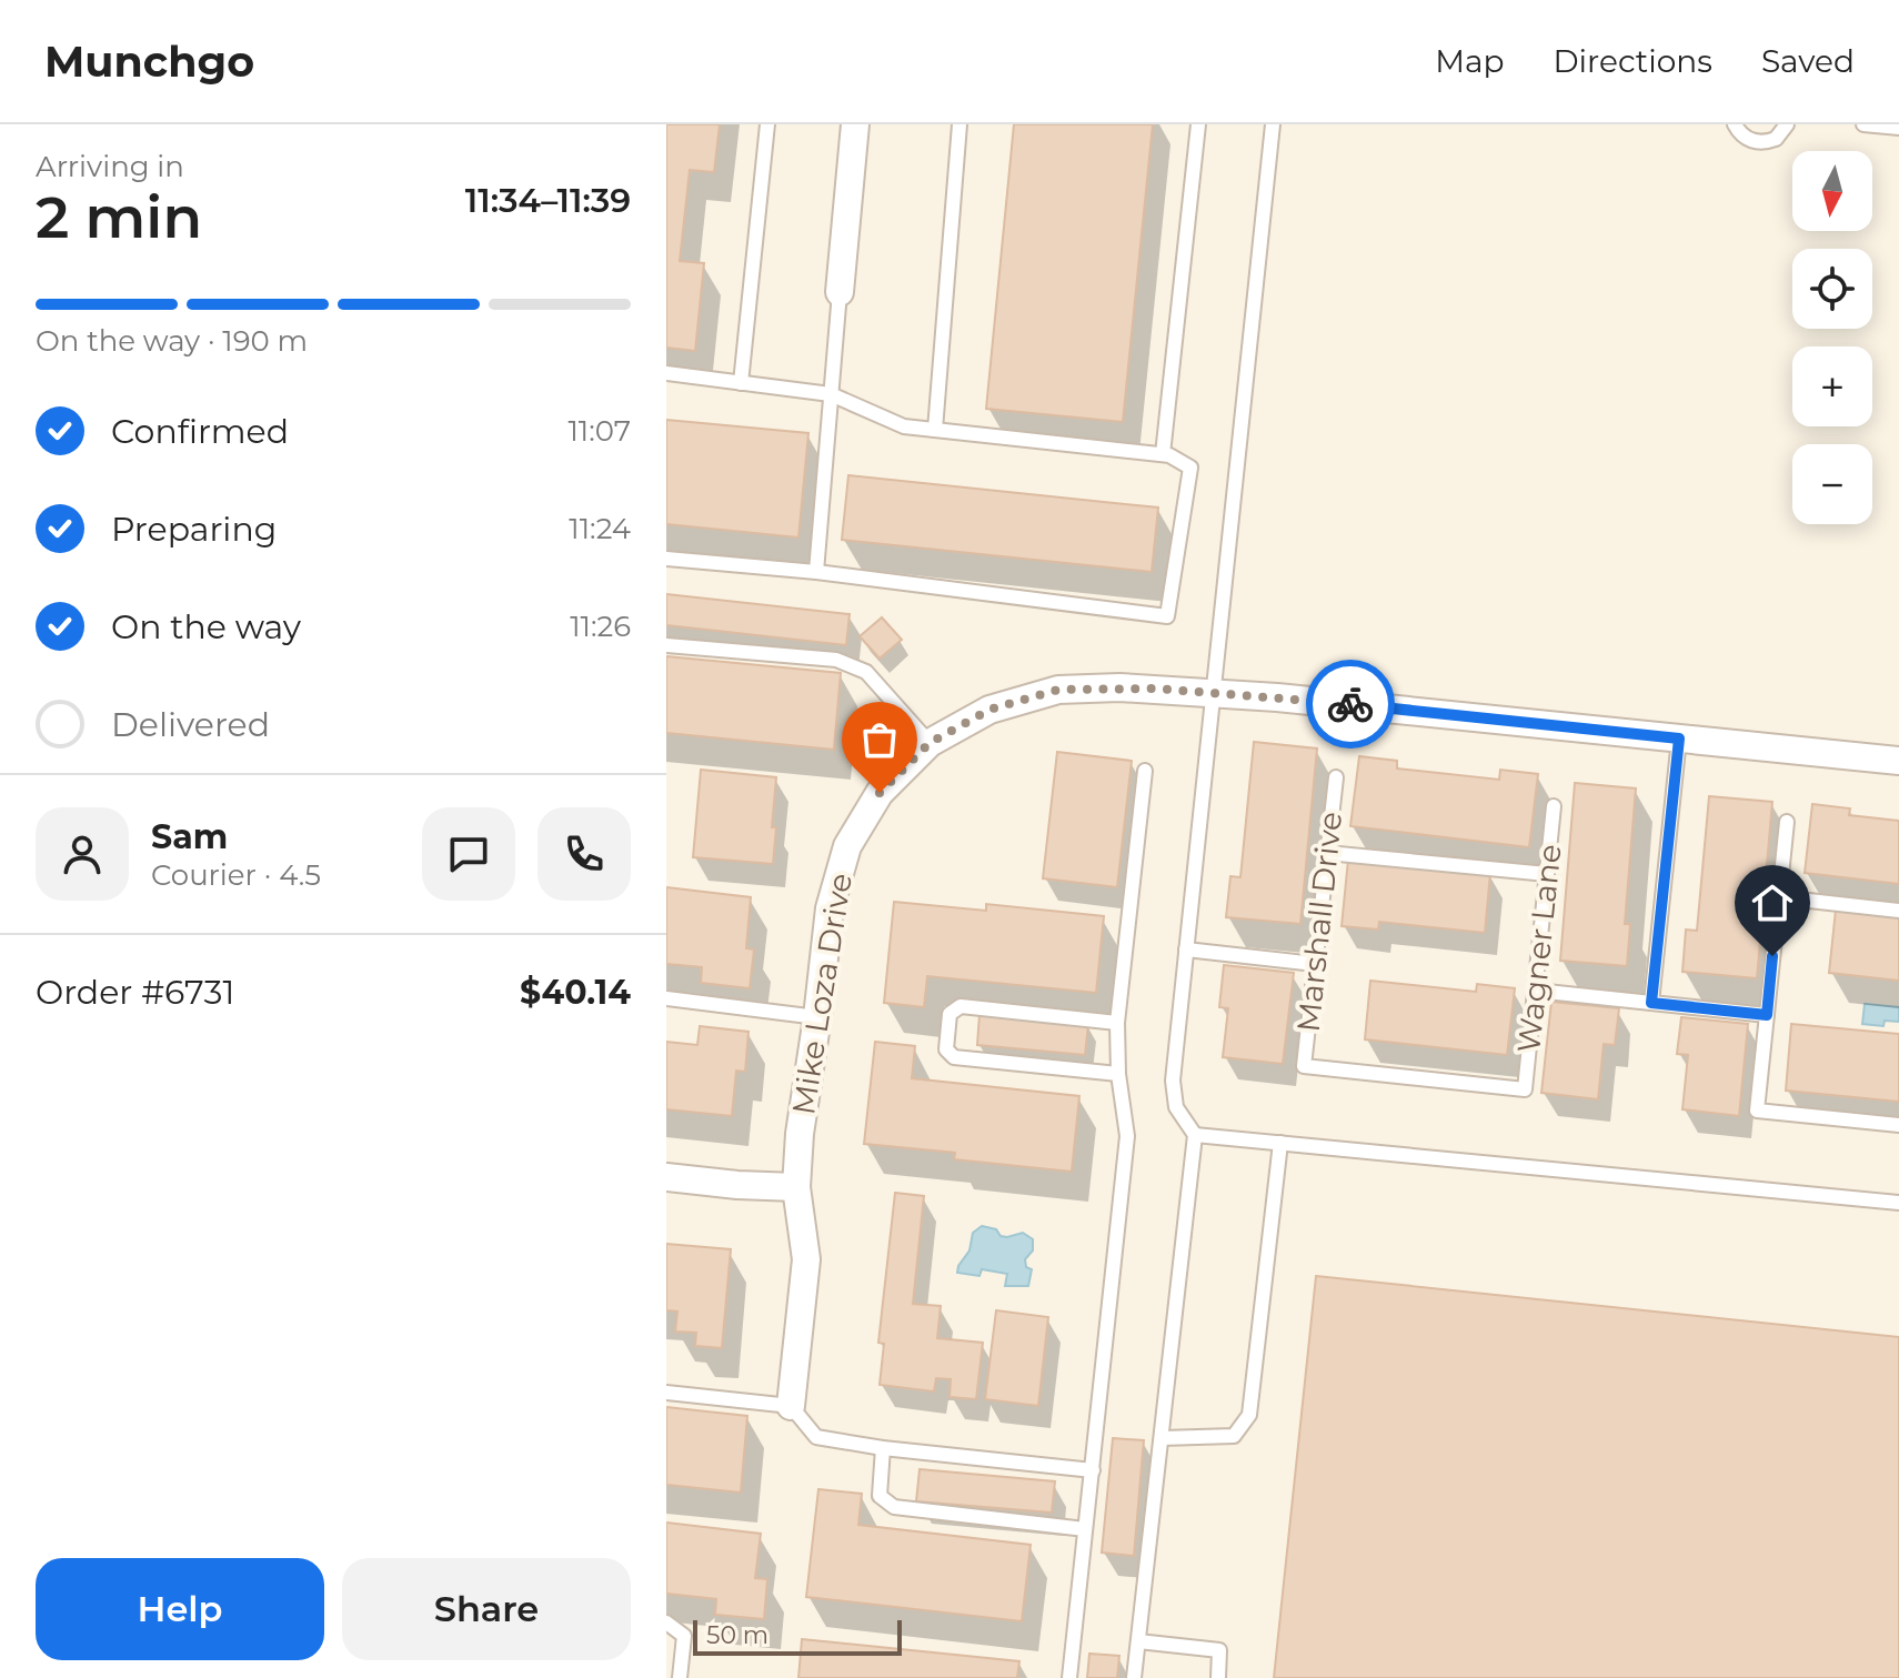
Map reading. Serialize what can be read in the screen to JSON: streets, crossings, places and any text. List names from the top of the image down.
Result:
{
  "streets": {
    "street": ["Mike Loza Drive"],
    "lane": ["Marshall Drive", "Wagner Lane"]
  },
  "crossings": [
    ["Marshall Drive", "Wagner Lane"]
  ],
  "scale_bar": "50 m",
  "north": "bottom",
  "page": {
    "header": "Munchgo",
    "nav": ["Map", "Directions", "Saved"],
    "heading": ["2 min", "Arriving in", "11:34–11:39"],
    "panel": [
      "Sam",
      "Courier · 4.5",
      "Order #6731",
      "$40.14"
    ],
    "map_buttons": ["+", "−"],
    "bar": "On the way · 190 m",
    "list": [
      ["Confirmed", "11:07"],
      ["Preparing", "11:24"],
      ["On the way", "11:26"],
      "Delivered"
    ],
    "buttons": ["Help", "Share"],
    "scale": "50 m"
  }
}
